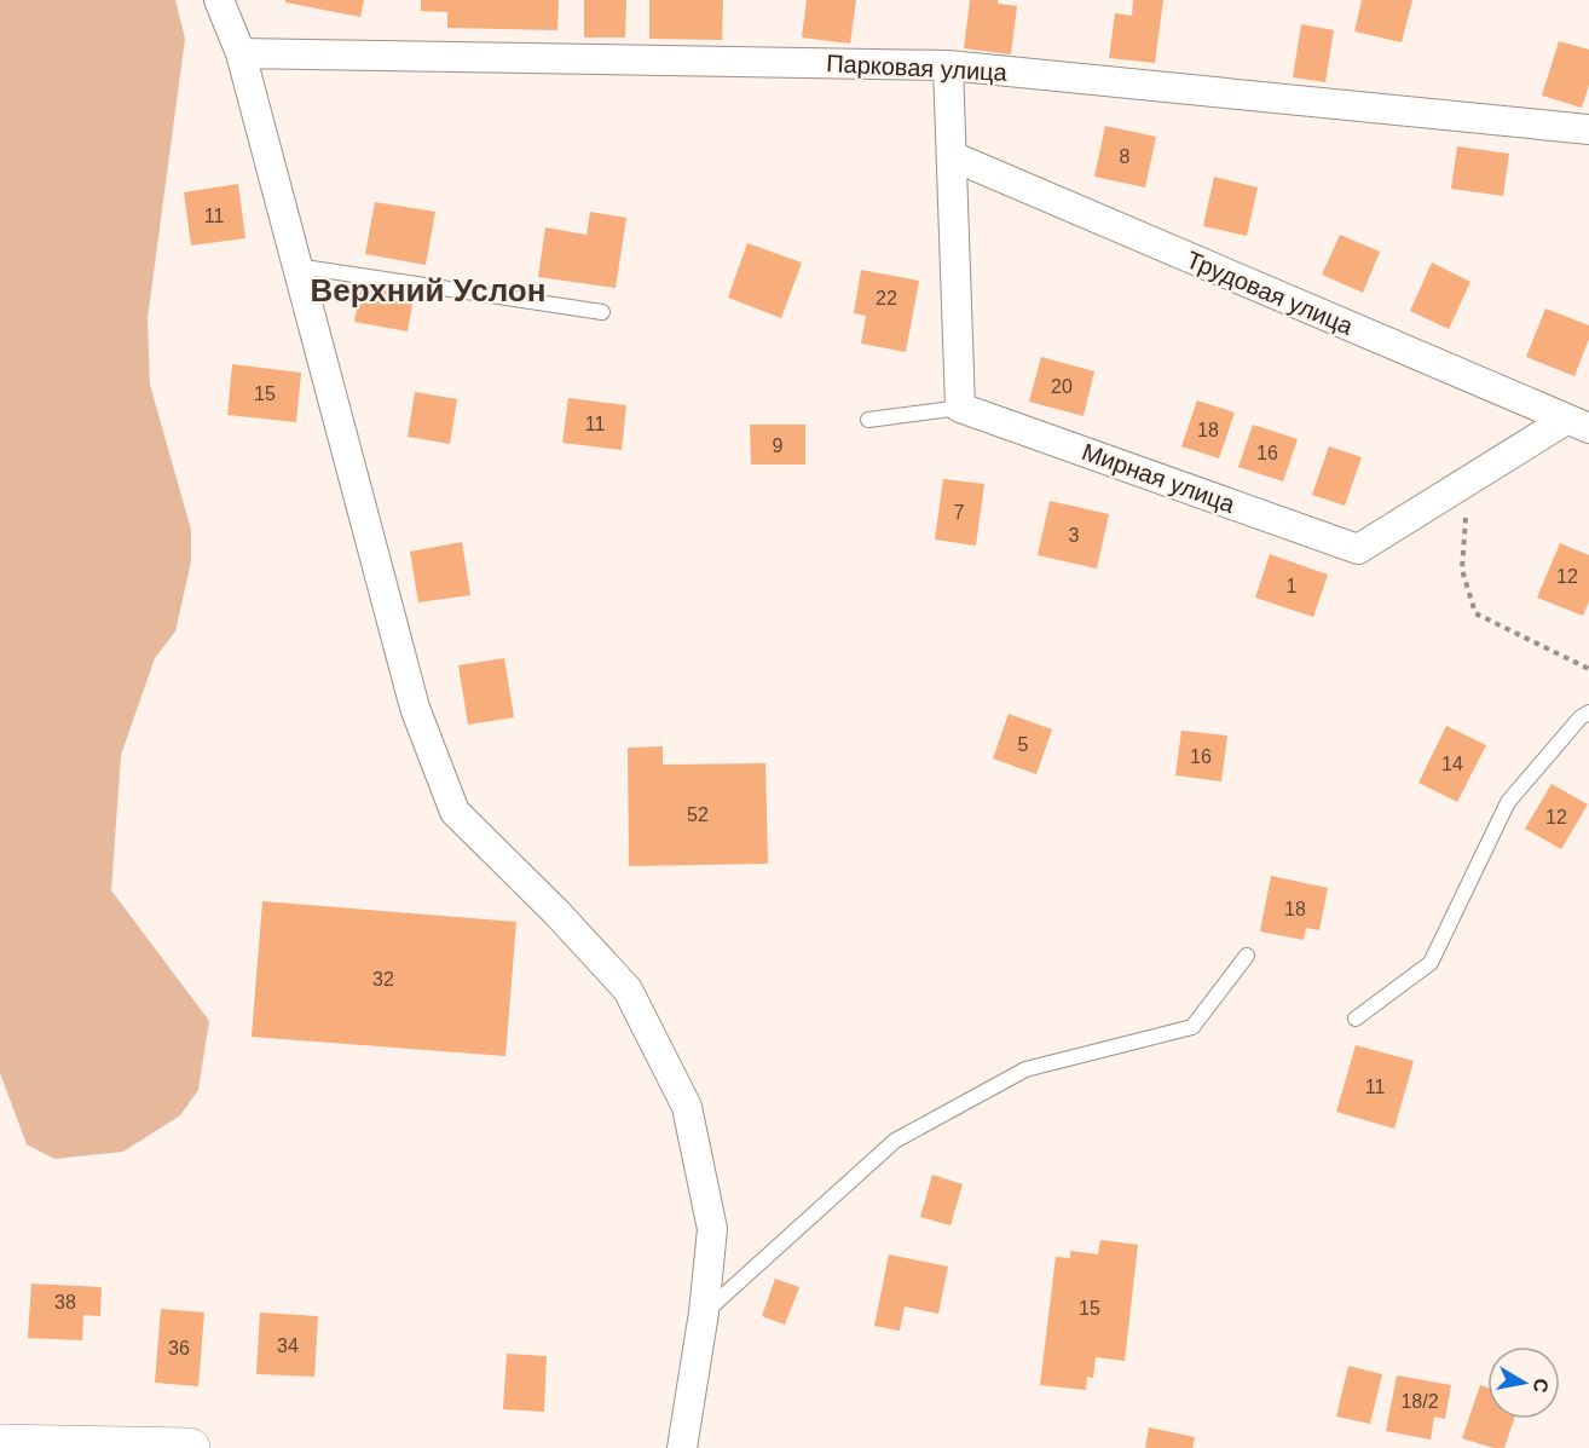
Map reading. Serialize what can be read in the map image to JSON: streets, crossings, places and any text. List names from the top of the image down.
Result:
{
  "streets": {
    "street": ["Парковая улица", "Трудовая улица", "Мирная улица"]
  },
  "districts": ["Верхний Услон"],
  "house_numbers": [
    "8",
    "11",
    "22",
    "20",
    "15",
    "11",
    "18",
    "9",
    "16",
    "7",
    "3",
    "12",
    "1",
    "5",
    "16",
    "14",
    "52",
    "12",
    "18",
    "32",
    "11",
    "38",
    "15",
    "34",
    "36",
    "18/2"
  ],
  "north": "right"
}
